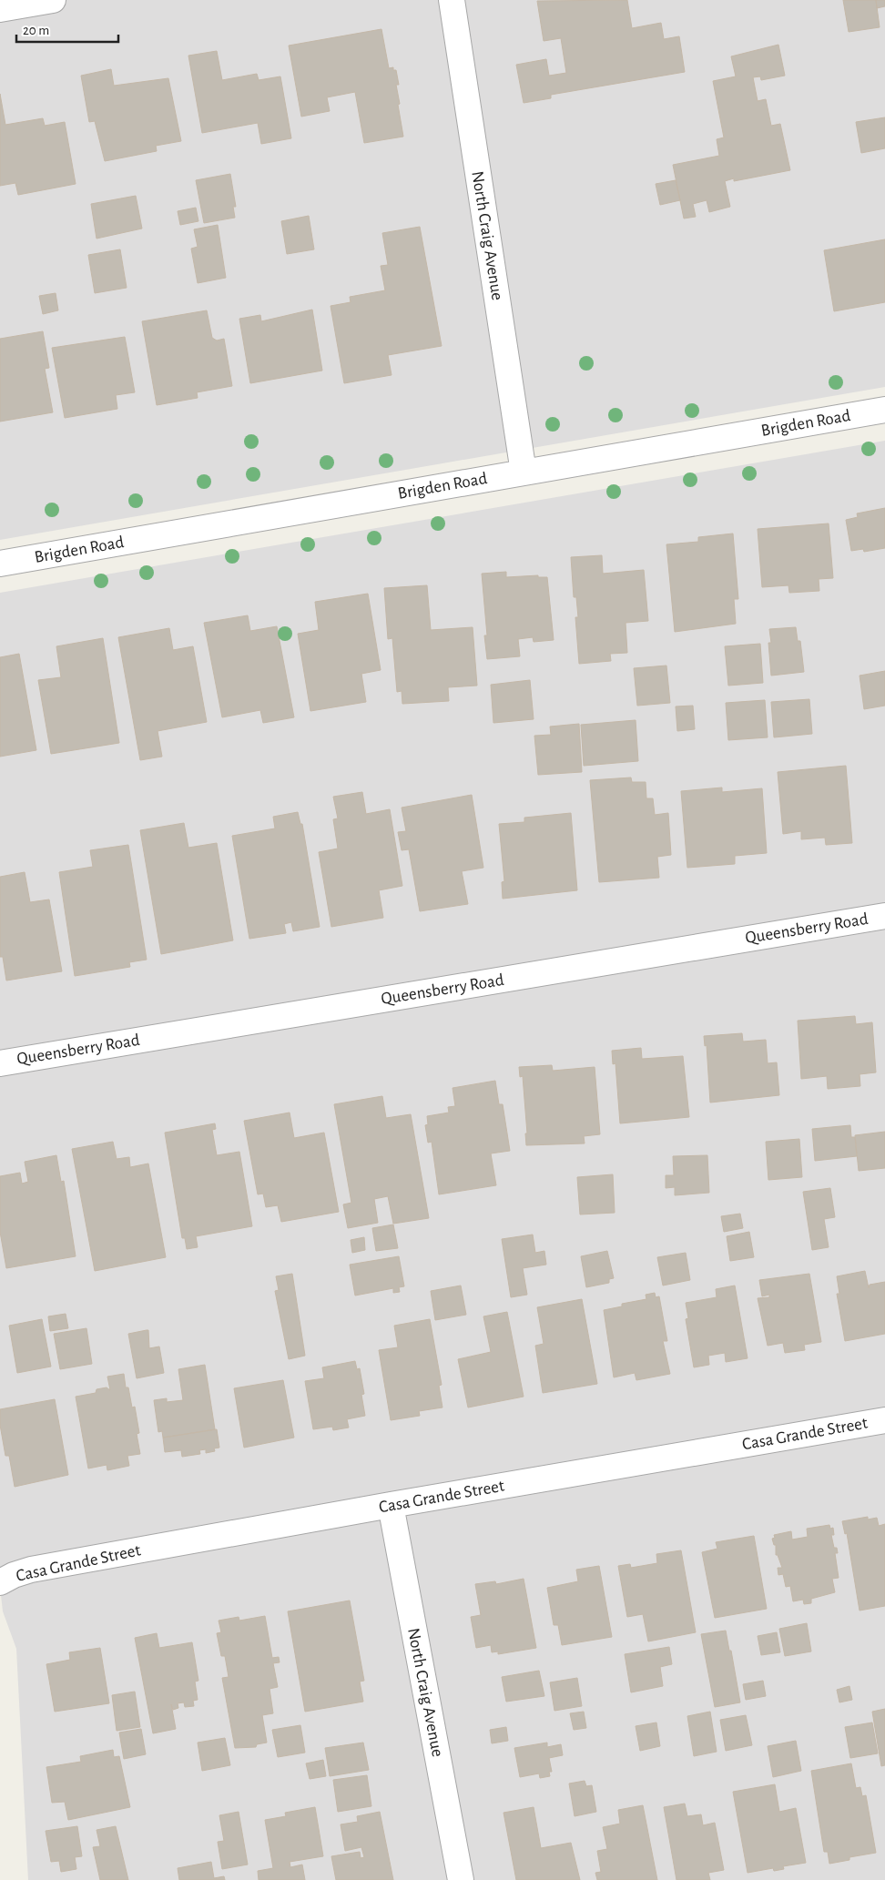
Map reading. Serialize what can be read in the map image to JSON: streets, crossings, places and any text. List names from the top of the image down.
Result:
{
  "streets": {
    "street": [
      "North Craig Avenue",
      "Brigden Road",
      "Queensberry Road",
      "Casa Grande Street"
    ]
  },
  "crossings": [
    ["North Craig Avenue", "Brigden Road"],
    ["North Craig Avenue", "Casa Grande Street"]
  ],
  "scale_bar": "20 m"
}
